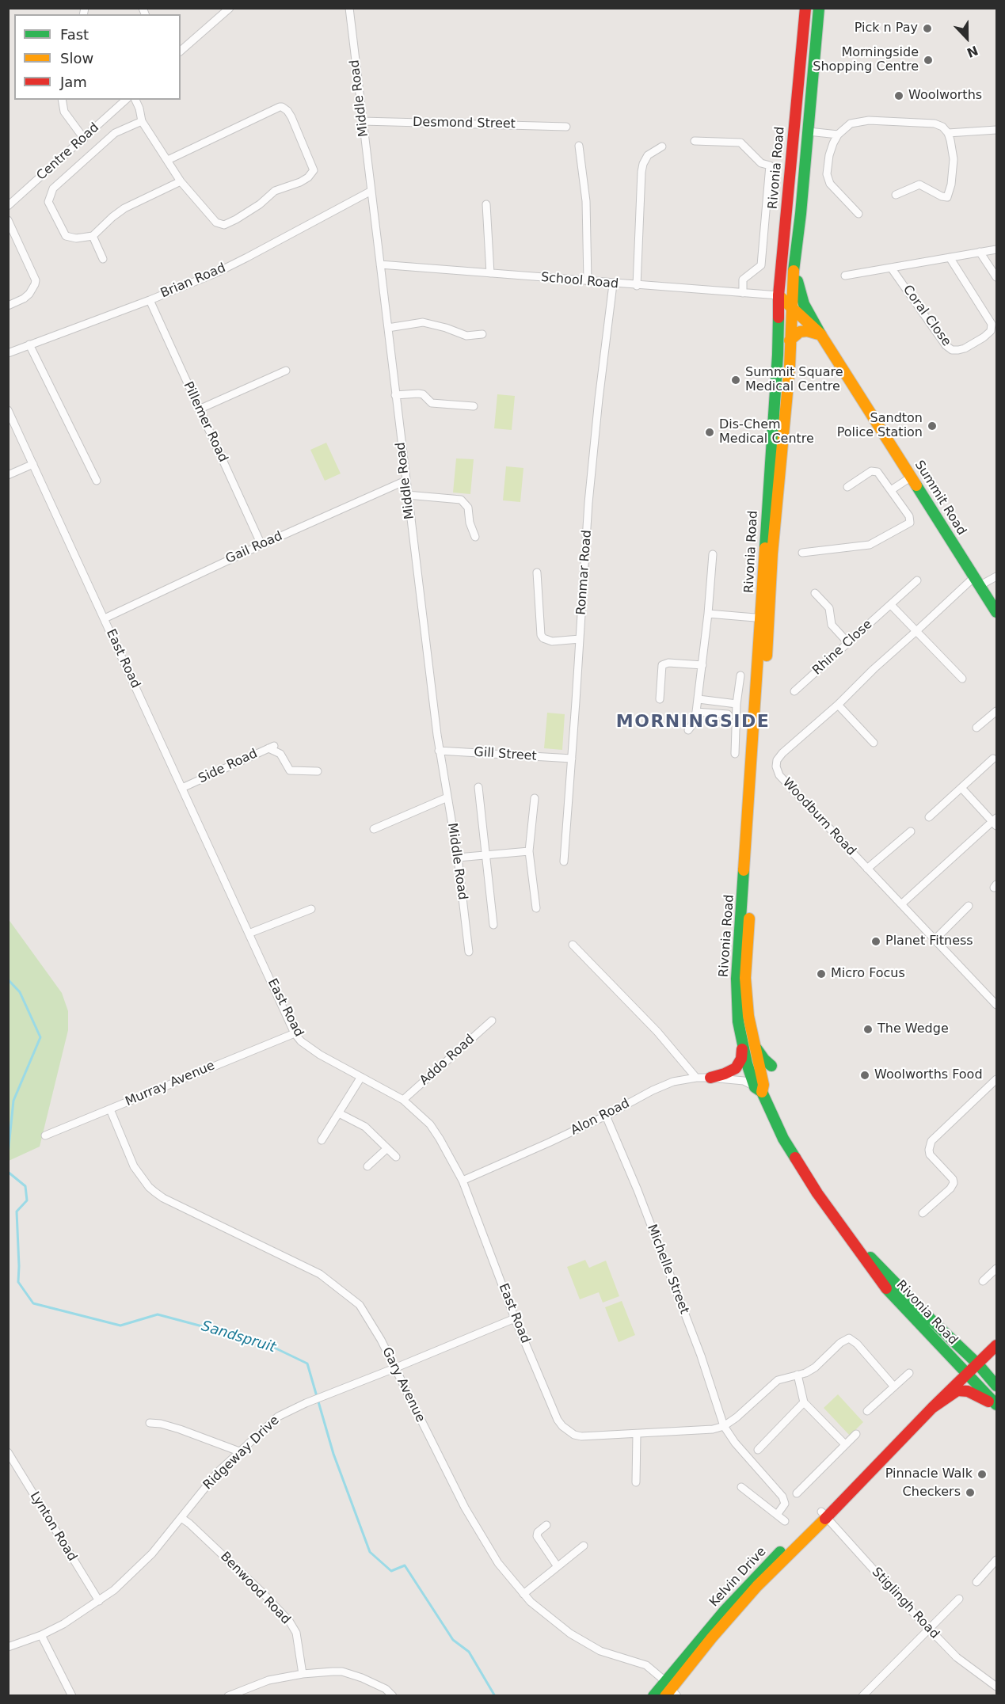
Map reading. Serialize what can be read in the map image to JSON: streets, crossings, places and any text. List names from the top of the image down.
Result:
{
  "streets": {
    "main road": ["Rivonia Road", "Summit Road", "Kelvin Drive"],
    "street": [
      "Middle Road",
      "Desmond Street",
      "Centre Road",
      "Brian Road",
      "School Road",
      "Coral Close",
      "Pillemer Road",
      "Gail Road",
      "Ronmar Road",
      "Rhine Close",
      "East Road",
      "Gill Street",
      "Side Road",
      "Woodburn Road",
      "Addo Road",
      "Murray Avenue",
      "Alon Road",
      "Michelle Street",
      "Gary Avenue",
      "Ridgeway Drive",
      "Lynton Road",
      "Benwood Road",
      "Stiglingh Road"
    ]
  },
  "crossings": [
    ["Middle Road", "Desmond Street"],
    ["Middle Road", "Brian Road"],
    ["Middle Road", "School Road"],
    ["Middle Road", "Gail Road"],
    ["Middle Road", "Gill Street"],
    ["Rivonia Road", "School Road"],
    ["Rivonia Road", "Summit Road"],
    ["Rivonia Road", "Alon Road"],
    ["Rivonia Road", "Kelvin Drive"],
    ["Brian Road", "Pillemer Road"],
    ["School Road", "Summit Road"],
    ["School Road", "Ronmar Road"],
    ["Pillemer Road", "Gail Road"],
    ["Summit Road", "Woodburn Road"],
    ["Gail Road", "East Road"],
    ["Ronmar Road", "Gill Street"],
    ["East Road", "Side Road"],
    ["East Road", "Addo Road"],
    ["East Road", "Murray Avenue"],
    ["East Road", "Alon Road"],
    ["East Road", "Michelle Street"],
    ["East Road", "Ridgeway Drive"],
    ["Murray Avenue", "Gary Avenue"],
    ["Alon Road", "Michelle Street"],
    ["Gary Avenue", "Ridgeway Drive"],
    ["Gary Avenue", "Kelvin Drive"],
    ["Ridgeway Drive", "Lynton Road"],
    ["Ridgeway Drive", "Benwood Road"],
    ["Kelvin Drive", "Stiglingh Road"]
  ],
  "districts": ["MORNINGSIDE"],
  "water": ["Sandspruit"],
  "places": [
    "Pick n Pay",
    "Morningside Shopping Centre",
    "Woolworths",
    "Summit Square Medical Centre",
    "Sandton Police Station",
    "Dis-Chem Medical Centre",
    "Planet Fitness",
    "Micro Focus",
    "The Wedge",
    "Woolworths Food",
    "Pinnacle Walk",
    "Checkers"
  ],
  "legend": ["Fast", "Slow", "Jam"],
  "north": "bottom"
}
